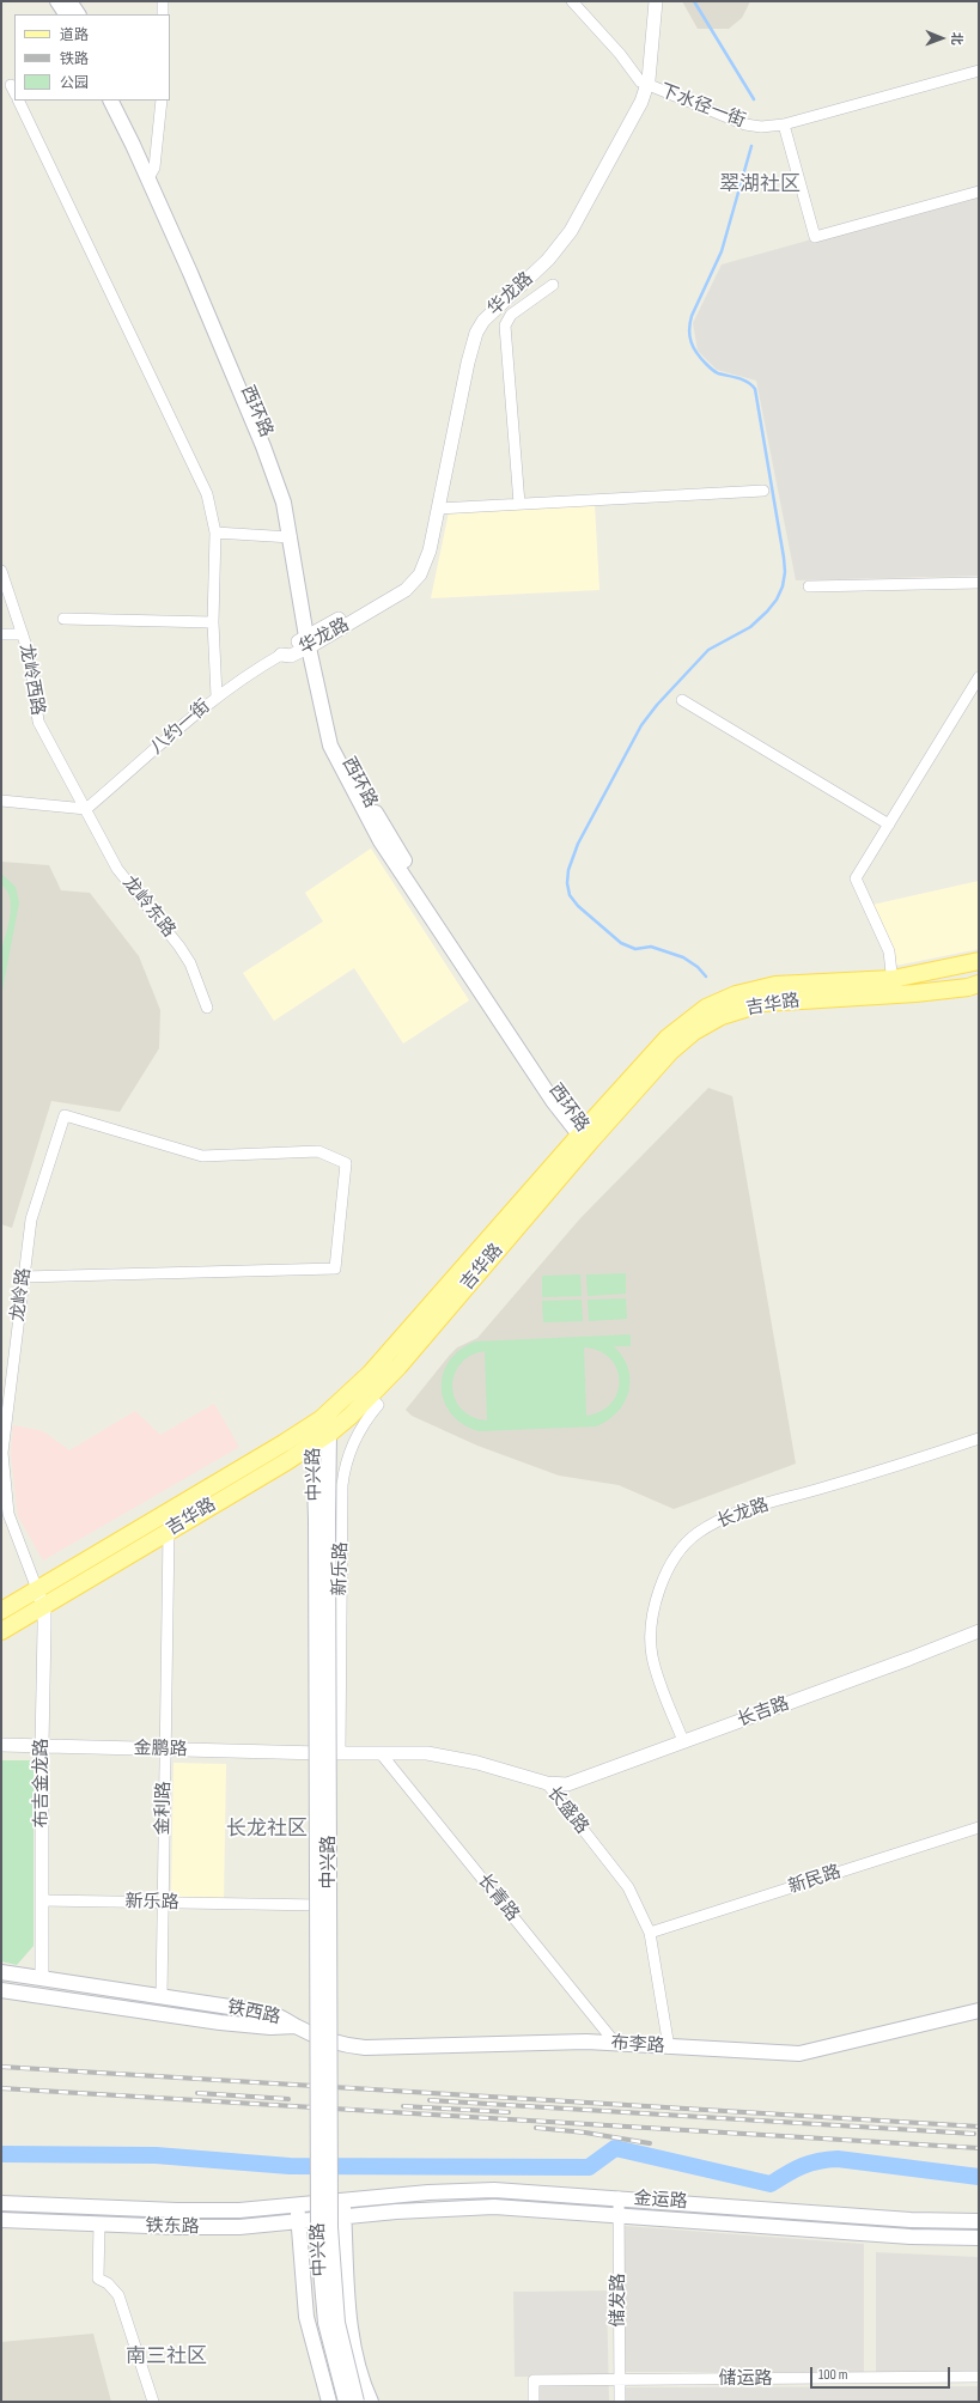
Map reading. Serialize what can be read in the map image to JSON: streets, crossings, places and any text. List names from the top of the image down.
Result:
{
  "streets": {
    "main road": [
      "西环路",
      "吉华路",
      "中兴路",
      "铁西路",
      "布李路",
      "金运路",
      "铁东路"
    ],
    "street": [
      "下水径一街",
      "华龙路",
      "龙岭西路",
      "八约一街",
      "龙岭东路",
      "龙岭路",
      "长龙路",
      "新乐路",
      "长吉路",
      "金鹏路",
      "布吉金龙路",
      "金利路",
      "长盛路",
      "新民路",
      "长青路",
      "储发路",
      "储运路"
    ]
  },
  "crossings": [
    ["下水径一街", "华龙路"],
    ["华龙路", "西环路"],
    ["华龙路", "八约一街"],
    ["西环路", "吉华路"],
    ["龙岭西路", "八约一街"],
    ["龙岭西路", "龙岭东路"],
    ["八约一街", "龙岭东路"],
    ["吉华路", "龙岭路"],
    ["吉华路", "中兴路"],
    ["吉华路", "新乐路"],
    ["吉华路", "布吉金龙路"],
    ["吉华路", "金利路"],
    ["龙岭路", "布吉金龙路"],
    ["长龙路", "长吉路"],
    ["新乐路", "金鹏路"],
    ["新乐路", "布吉金龙路"],
    ["新乐路", "金利路"],
    ["新乐路", "长盛路"],
    ["长吉路", "长盛路"],
    ["金鹏路", "布吉金龙路"],
    ["金鹏路", "金利路"],
    ["金鹏路", "长盛路"],
    ["布吉金龙路", "铁西路"],
    ["金利路", "铁西路"],
    ["长盛路", "新民路"],
    ["长盛路", "长青路"],
    ["长盛路", "布李路"],
    ["长青路", "布李路"],
    ["铁西路", "布李路"],
    ["金运路", "铁东路"],
    ["金运路", "储发路"],
    ["储发路", "储运路"]
  ],
  "districts": ["翠湖社区", "长龙社区", "南三社区"],
  "legend": ["道路", "铁路", "公园"],
  "scale_bar": "100 m",
  "north": "right"
}
